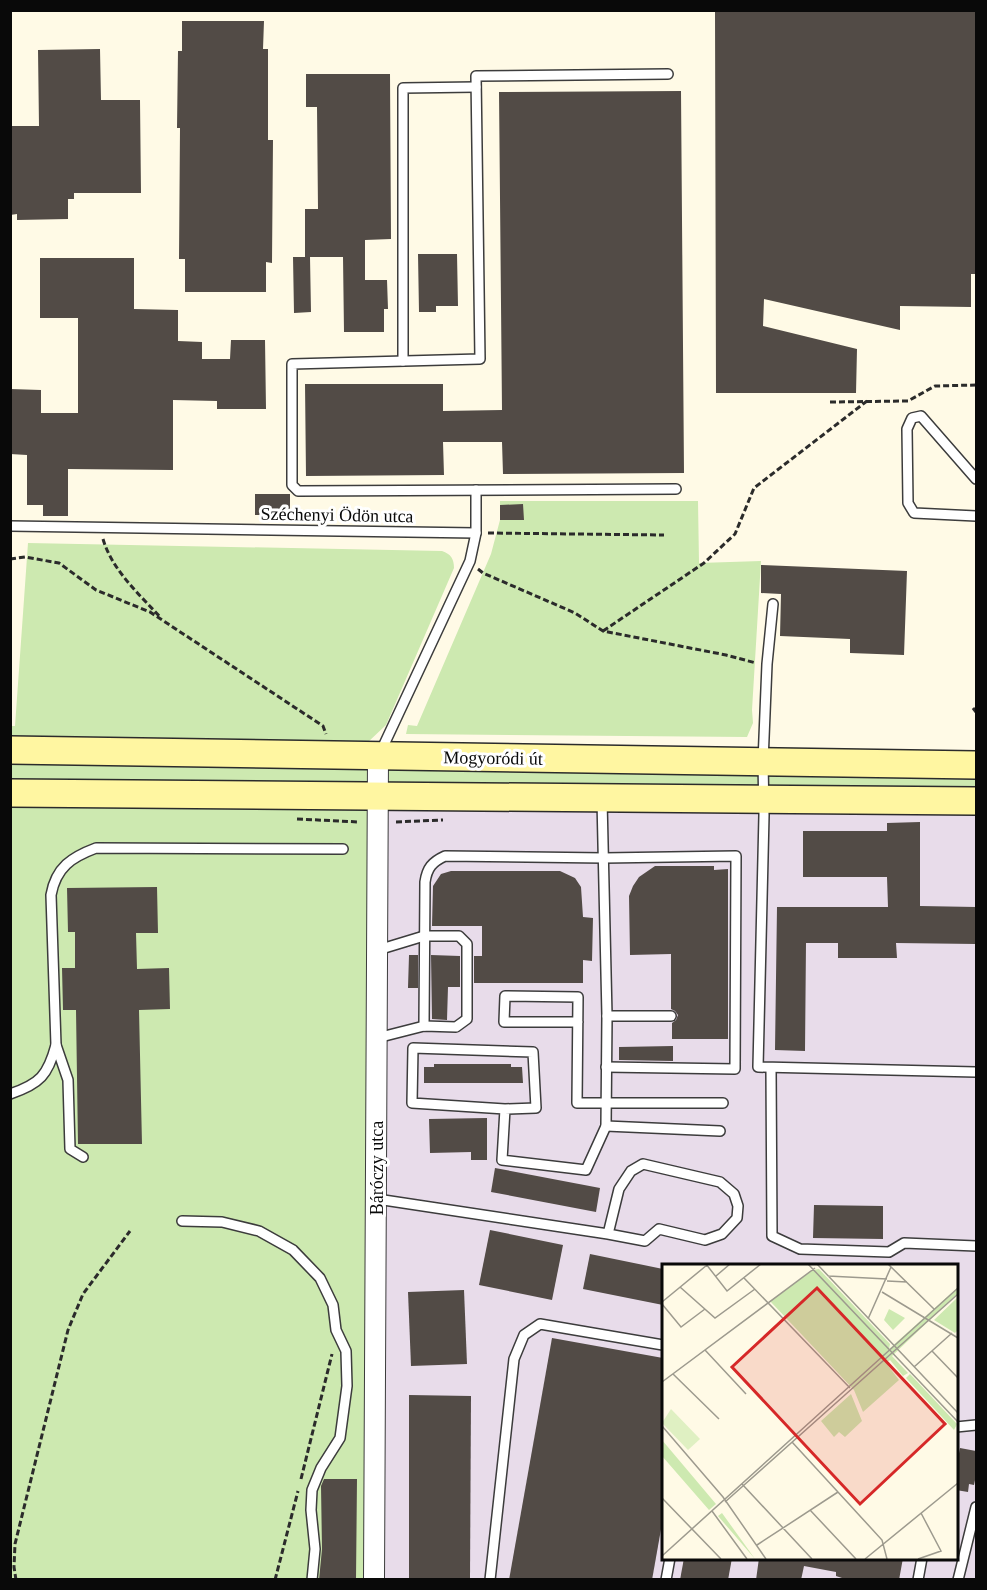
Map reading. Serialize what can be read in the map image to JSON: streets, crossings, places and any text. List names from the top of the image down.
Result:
{
  "streets": {
    "street": ["Mogyoródi út", "Báróczy utca"],
    "lane": ["Széchenyi Ödön utca"]
  },
  "crossings": [
    ["Mogyoródi út", "Báróczy utca"]
  ]
}
